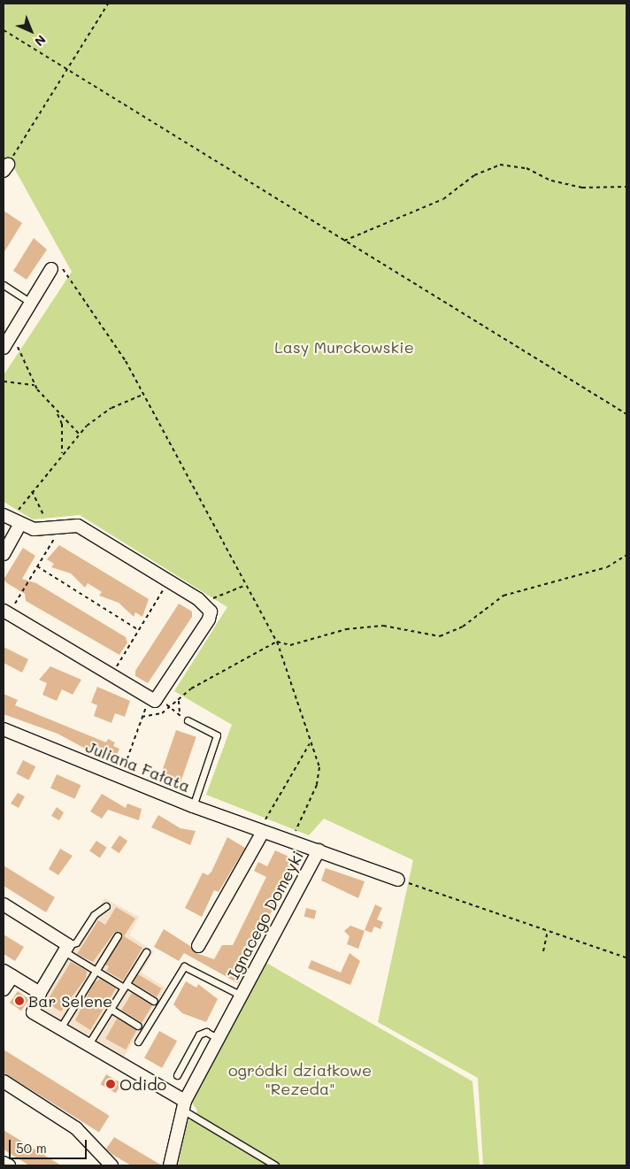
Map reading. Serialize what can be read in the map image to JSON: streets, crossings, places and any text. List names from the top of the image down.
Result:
{
  "streets": {
    "street": ["Juliana Fałata", "Ignacego Domeyki"]
  },
  "crossings": [
    ["Juliana Fałata", "Ignacego Domeyki"]
  ],
  "parks": ["Lasy Murckowskie", "ogródki działkowe \"Rezeda\""],
  "places": ["Bar Selene", "Odido"],
  "scale_bar": "50 m",
  "north": "bottom right"
}
